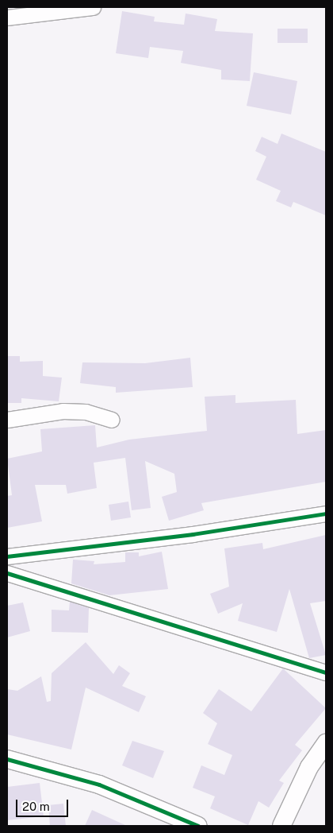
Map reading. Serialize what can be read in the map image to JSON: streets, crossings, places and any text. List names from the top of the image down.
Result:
{
  "scale_bar": "20 m"
}
